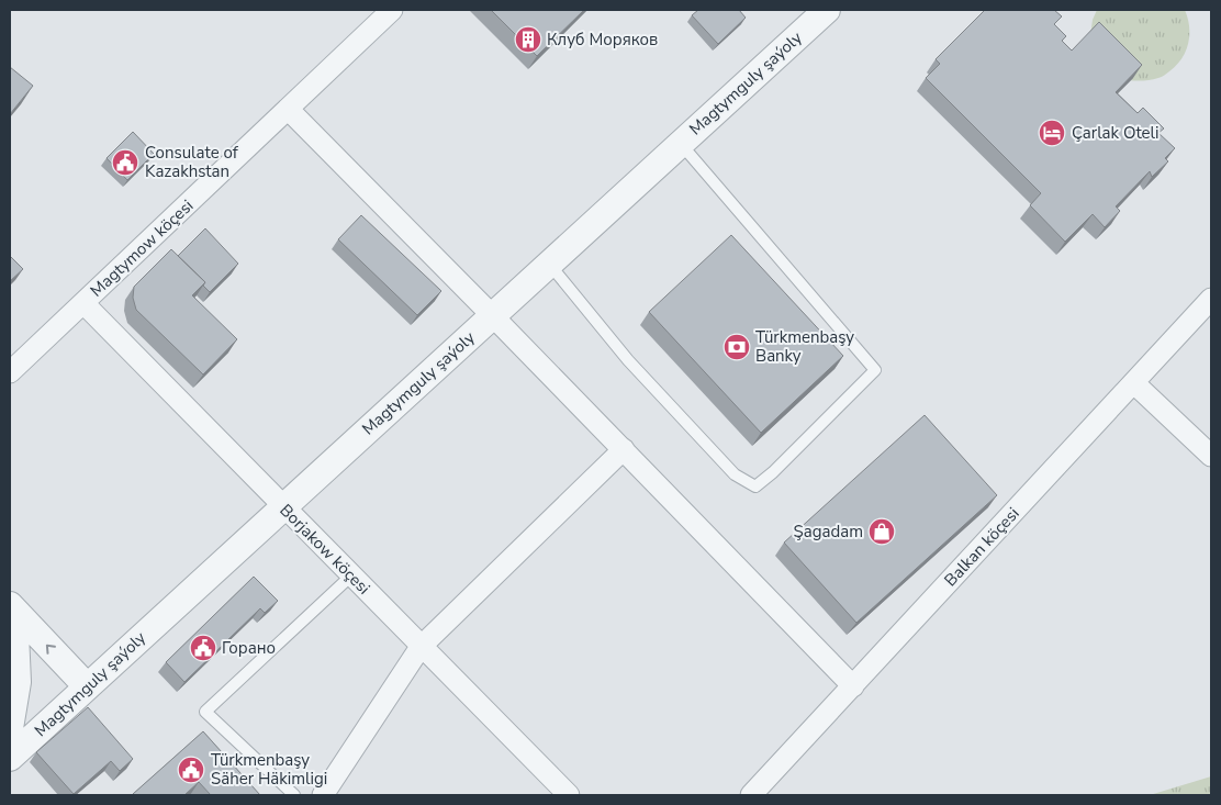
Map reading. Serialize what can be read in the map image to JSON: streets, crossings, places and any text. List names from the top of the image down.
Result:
{
  "streets": {
    "street": [
      "Magtymguly şaýoly",
      "Magtymow köçesi",
      "Balkan köçesi",
      "Borjakow köçesi"
    ]
  },
  "crossings": [
    ["Magtymguly şaýoly", "Borjakow köçesi"],
    ["Magtymow köçesi", "Borjakow köçesi"]
  ],
  "places": {
    "building": ["Клуб Моряков"],
    "hotel": ["Çarlak Oteli"],
    "public building": ["Consulate of Kazakhstan", "Горано", "Türkmenbaşy Säher Häkimligi"],
    "bank": ["Türkmenbaşy Banky"],
    "shop": ["Şagadam"]
  }
}
